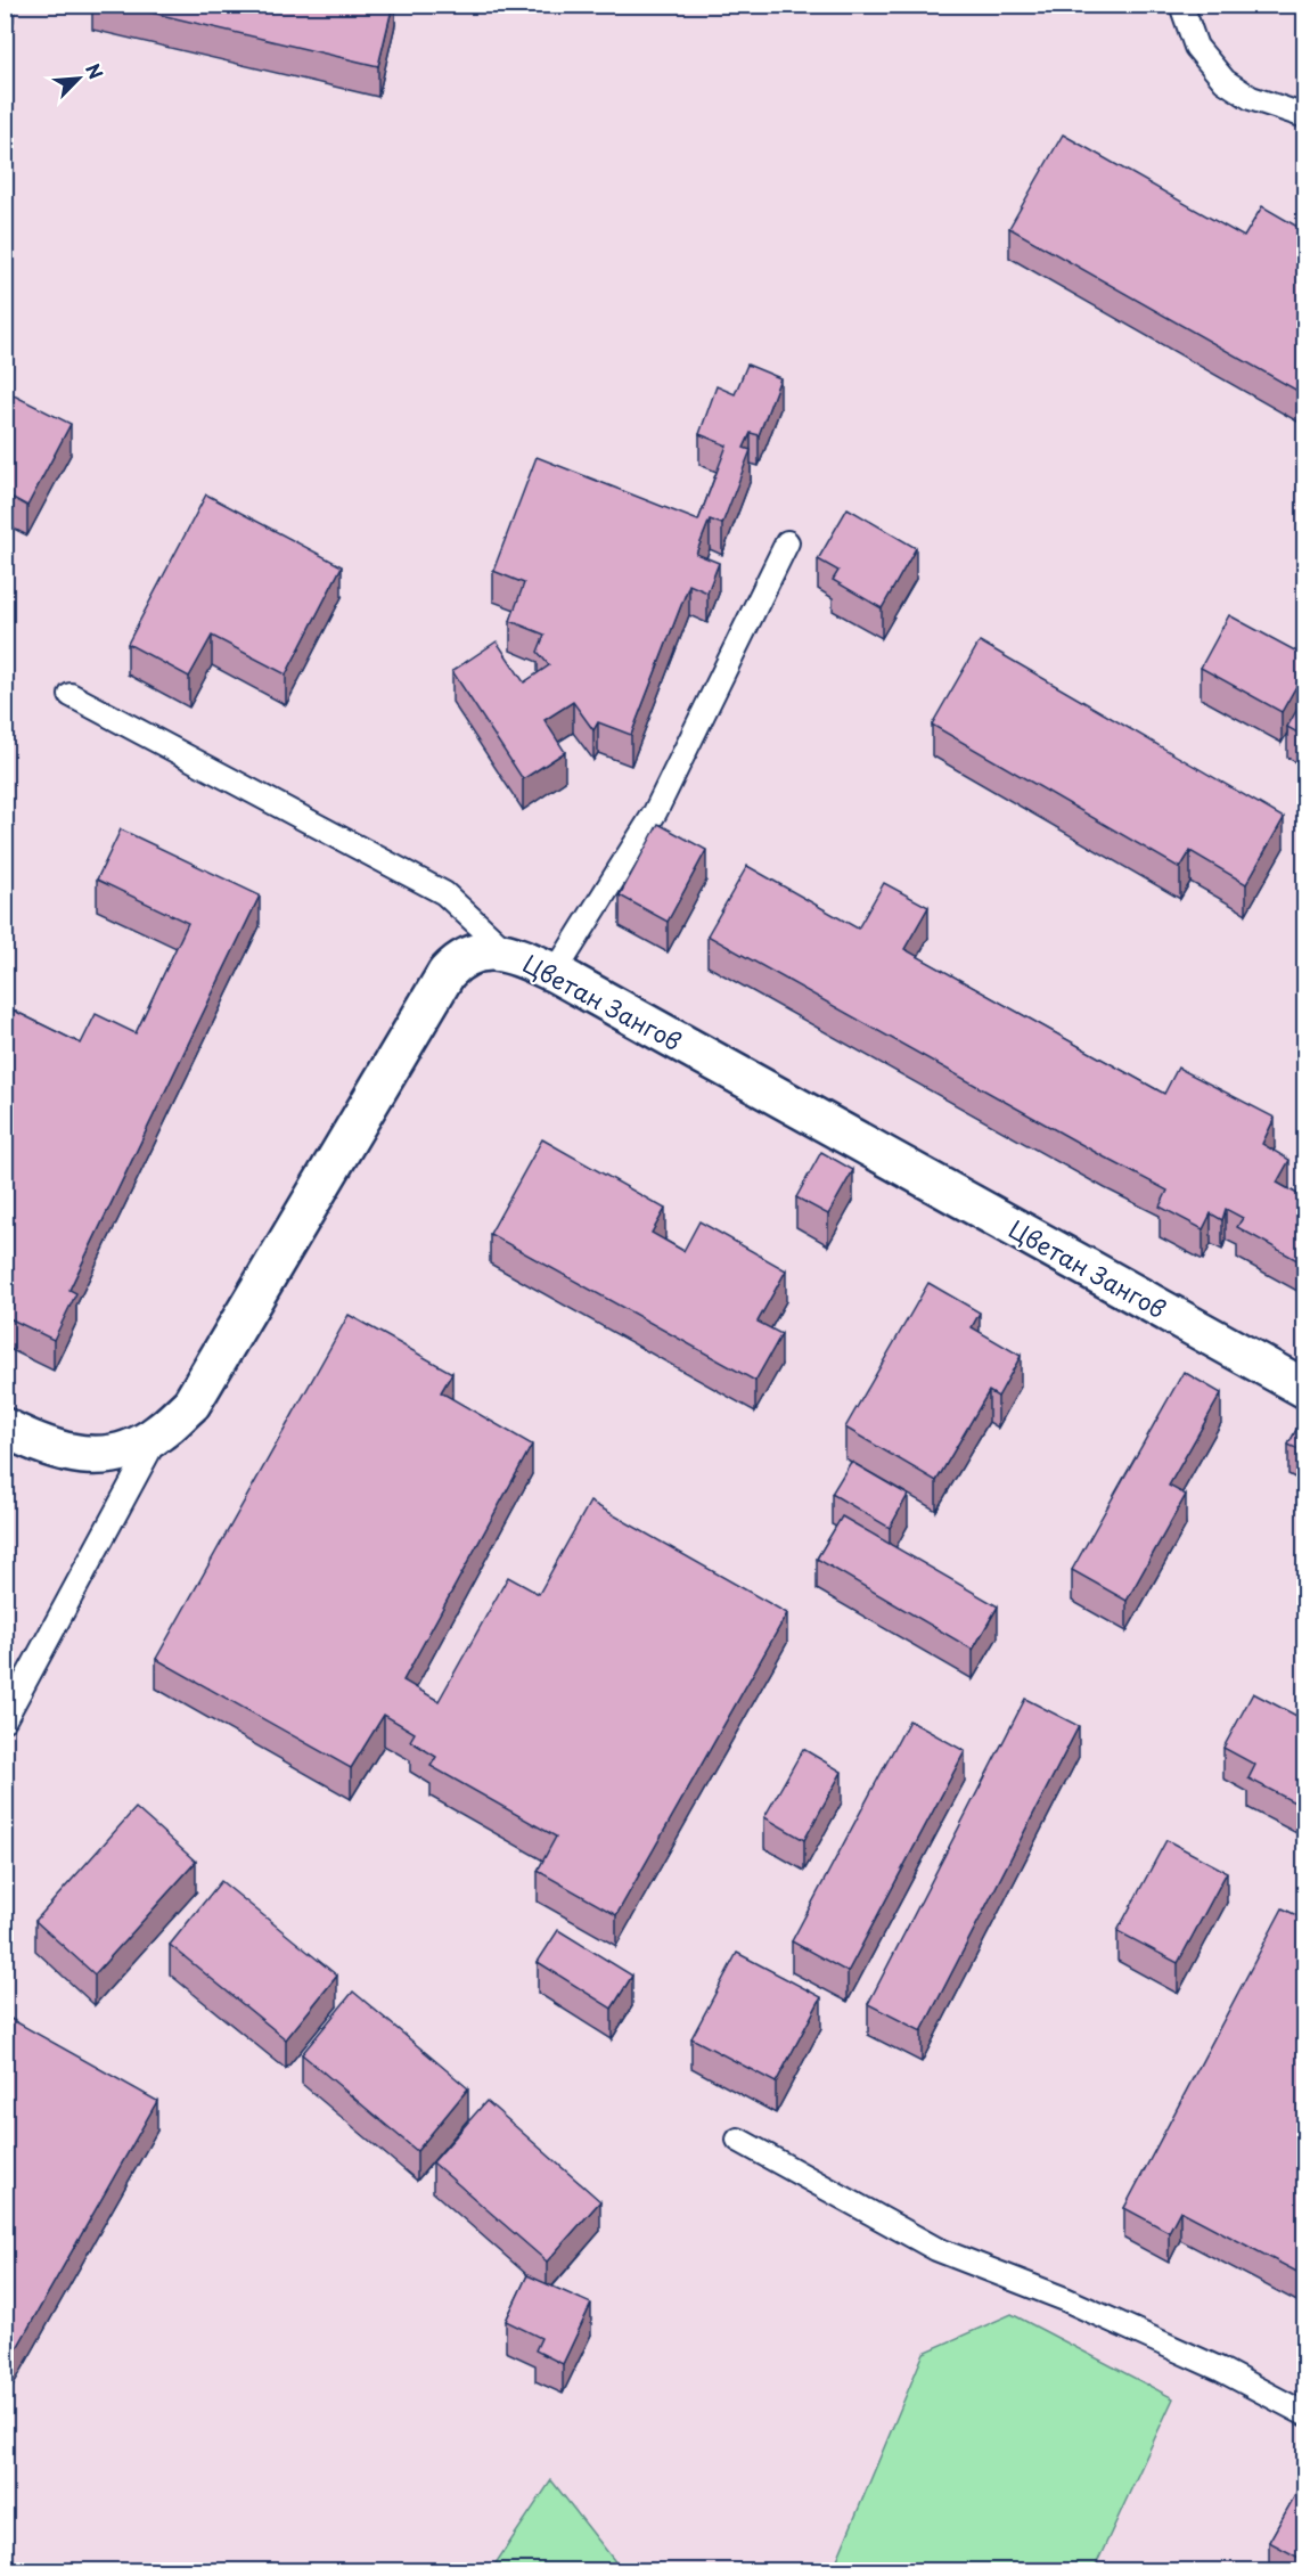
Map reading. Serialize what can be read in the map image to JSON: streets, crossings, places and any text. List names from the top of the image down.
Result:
{
  "streets": {
    "street": ["Цветан Зангов"]
  },
  "north": "top right"
}
